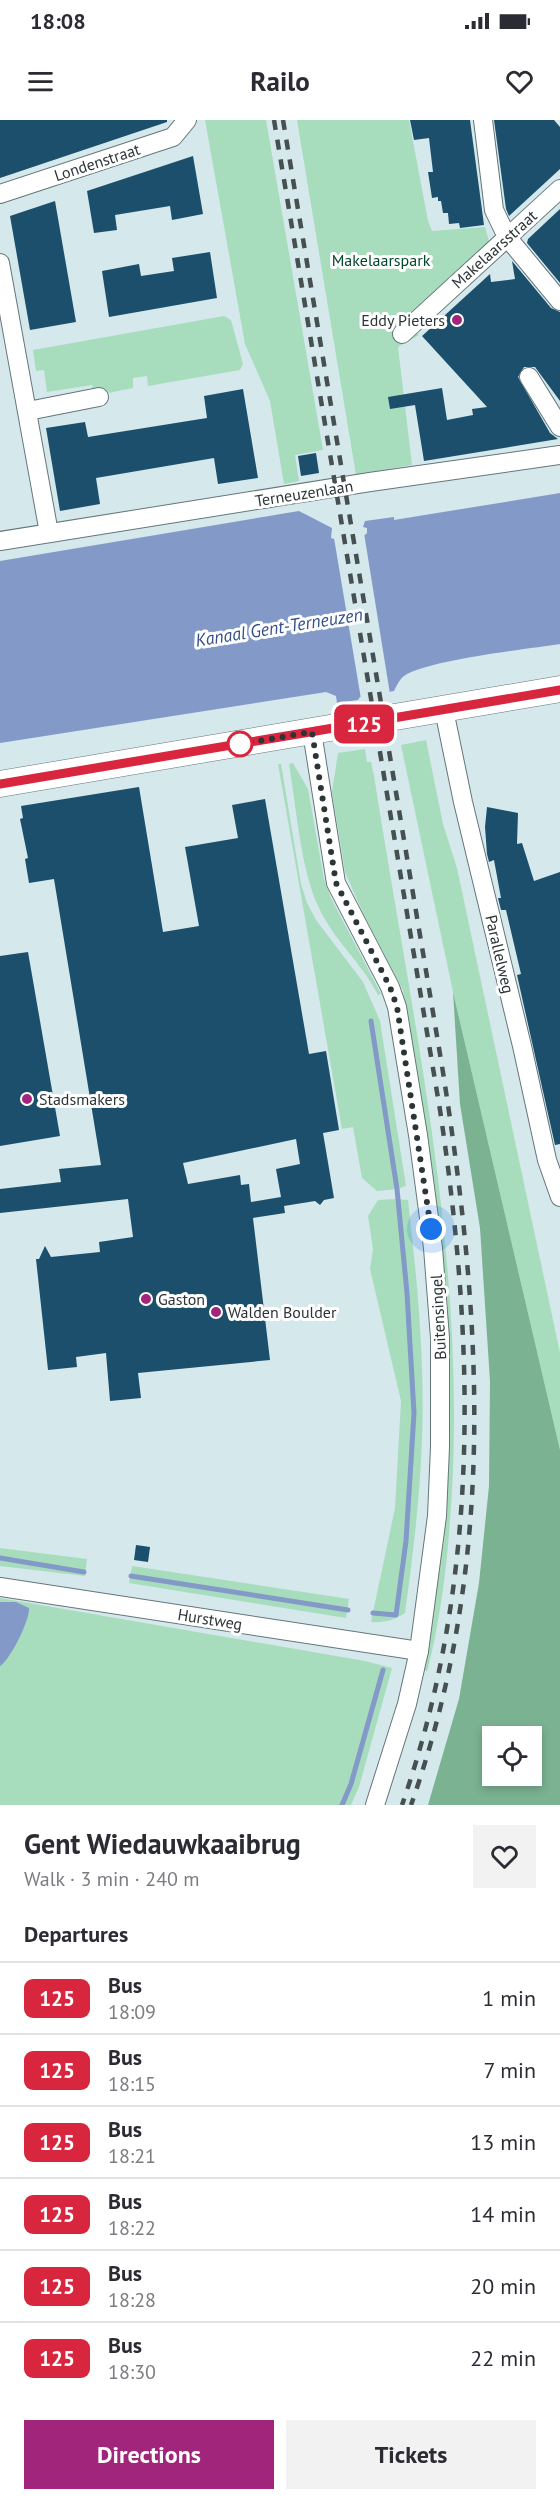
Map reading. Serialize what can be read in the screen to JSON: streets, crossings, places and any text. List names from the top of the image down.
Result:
{
  "streets": {
    "street": [
      "Londenstraat",
      "Makelaarsstraat",
      "Terneuzenlaan",
      "Parallelweg",
      "Buitensingel",
      "Hurstweg"
    ]
  },
  "crossings": [
    ["Buitensingel", "Hurstweg"]
  ],
  "water": ["Kanaal Gent-Terneuzen"],
  "parks": ["Makelaarspark"],
  "places": [
    "Eddy Pieters",
    "Stadsmakers",
    "Gaston",
    "Walden Boulder"
  ],
  "lines": ["bus line 125"],
  "page": {
    "status": "18:08",
    "header": "Railo",
    "on_map": "125",
    "heading": [
      ["Gent Wiedauwkaaibrug", "Walk · 3 min · 240 m"],
      "Departures"
    ],
    "list": [
      {
        "mark": "125",
        "name": "Bus",
        "note": "18:09",
        "value": "1 min"
      },
      {
        "mark": "125",
        "name": "Bus",
        "note": "18:15",
        "value": "7 min"
      },
      {
        "mark": "125",
        "name": "Bus",
        "note": "18:21",
        "value": "13 min"
      },
      {
        "mark": "125",
        "name": "Bus",
        "note": "18:22",
        "value": "14 min"
      },
      {
        "mark": "125",
        "name": "Bus",
        "note": "18:28",
        "value": "20 min"
      },
      {
        "mark": "125",
        "name": "Bus",
        "note": "18:30",
        "value": "22 min"
      }
    ],
    "buttons": ["Directions", "Tickets"]
  }
}
